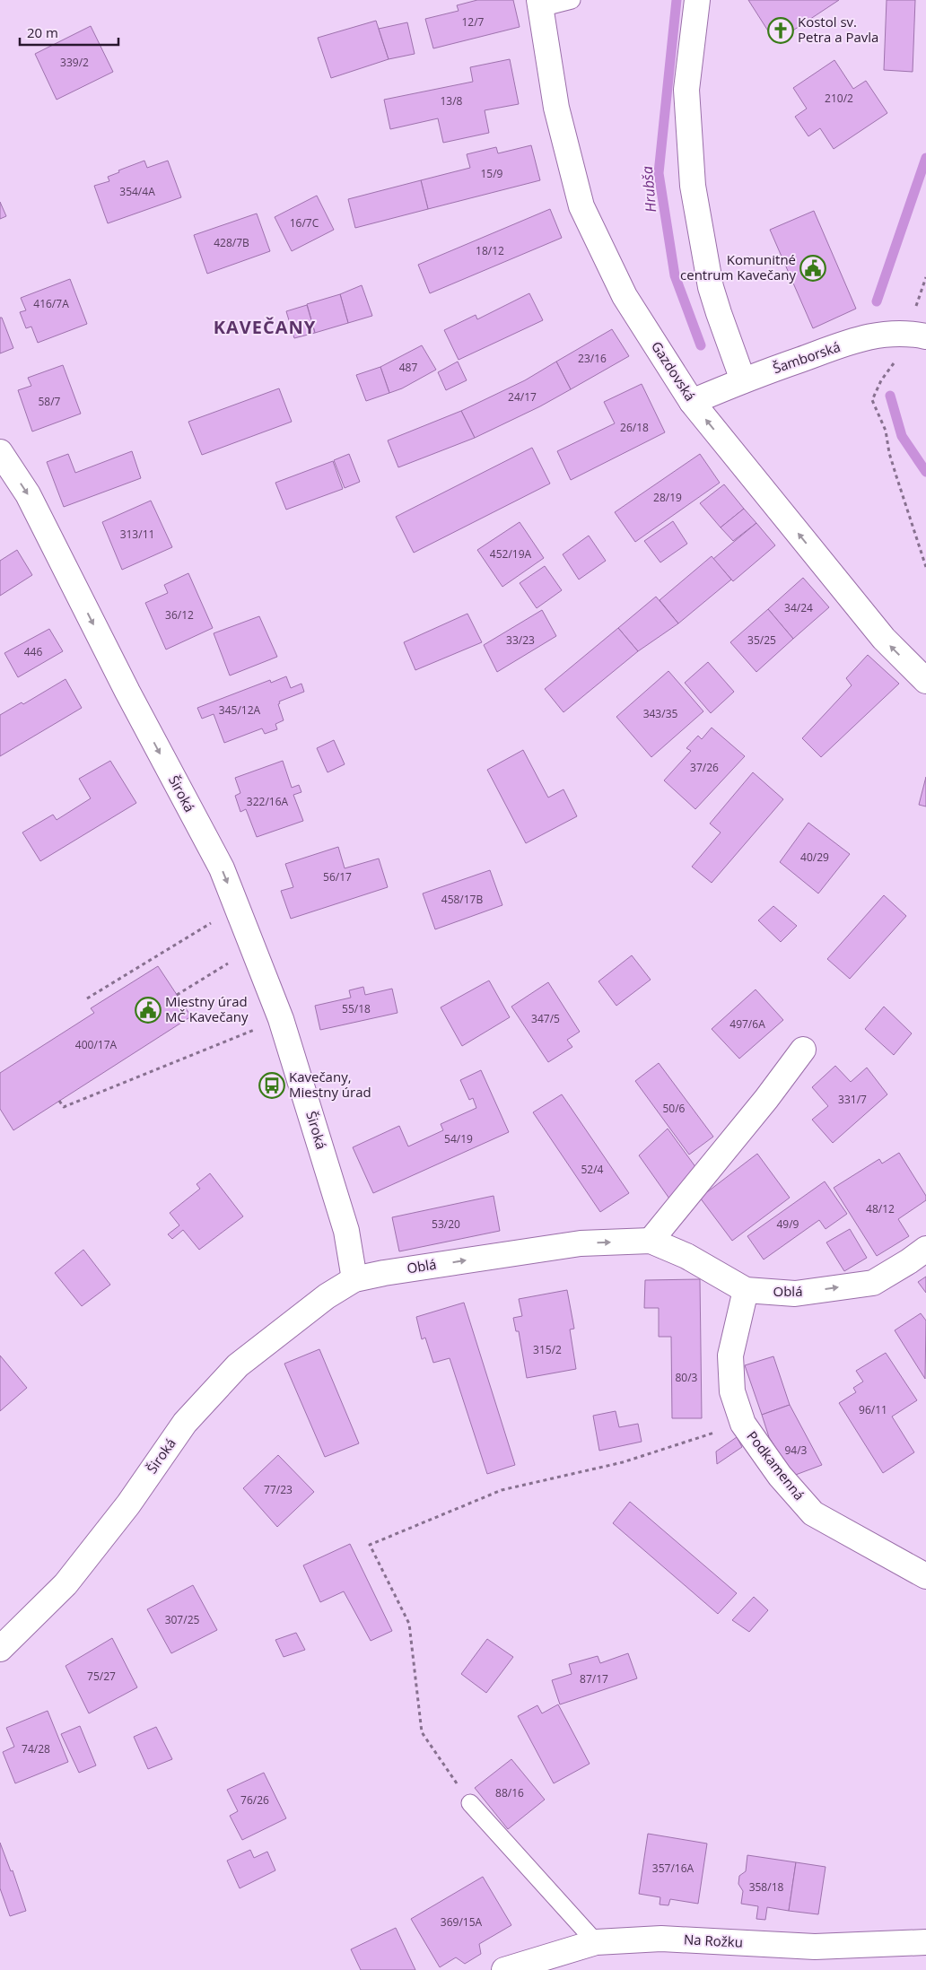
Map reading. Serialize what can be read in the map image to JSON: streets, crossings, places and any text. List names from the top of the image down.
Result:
{
  "streets": {
    "street": [
      "Šamborská",
      "Gazdovská",
      "Široká",
      "Oblá",
      "Podkamenná",
      "Na Rožku"
    ]
  },
  "crossings": [
    ["Šamborská", "Gazdovská"],
    ["Široká", "Oblá"],
    ["Oblá", "Podkamenná"]
  ],
  "one_way": ["Gazdovská", "Široká", "Oblá"],
  "districts": ["KAVEČANY"],
  "water": ["Hrubša"],
  "places": {
    "church": ["Kostol sv. Petra a Pavla"],
    "public building": ["Komunitné centrum Kavečany", "Miestny úrad MČ Kavečany"],
    "bus stop": ["Kavečany, Miestny úrad"]
  },
  "house_numbers": [
    "12/7",
    "339/2",
    "210/2",
    "13/8",
    "15/9",
    "354/4A",
    "16/7C",
    "428/7B",
    "18/12",
    "416/7A",
    "23/16",
    "487",
    "24/17",
    "58/7",
    "26/18",
    "28/19",
    "313/11",
    "452/19A",
    "34/24",
    "36/12",
    "33/23",
    "35/25",
    "446",
    "345/12A",
    "343/35",
    "37/26",
    "322/16A",
    "40/29",
    "56/17",
    "458/17B",
    "55/18",
    "347/5",
    "497/6A",
    "400/17A",
    "331/7",
    "50/6",
    "54/19",
    "52/4",
    "48/12",
    "53/20",
    "49/9",
    "315/2",
    "80/3",
    "96/11",
    "94/3",
    "77/23",
    "307/25",
    "75/27",
    "87/17",
    "74/28",
    "88/16",
    "76/26",
    "357/16A",
    "358/18",
    "369/15A"
  ],
  "scale_bar": "20 m"
}
